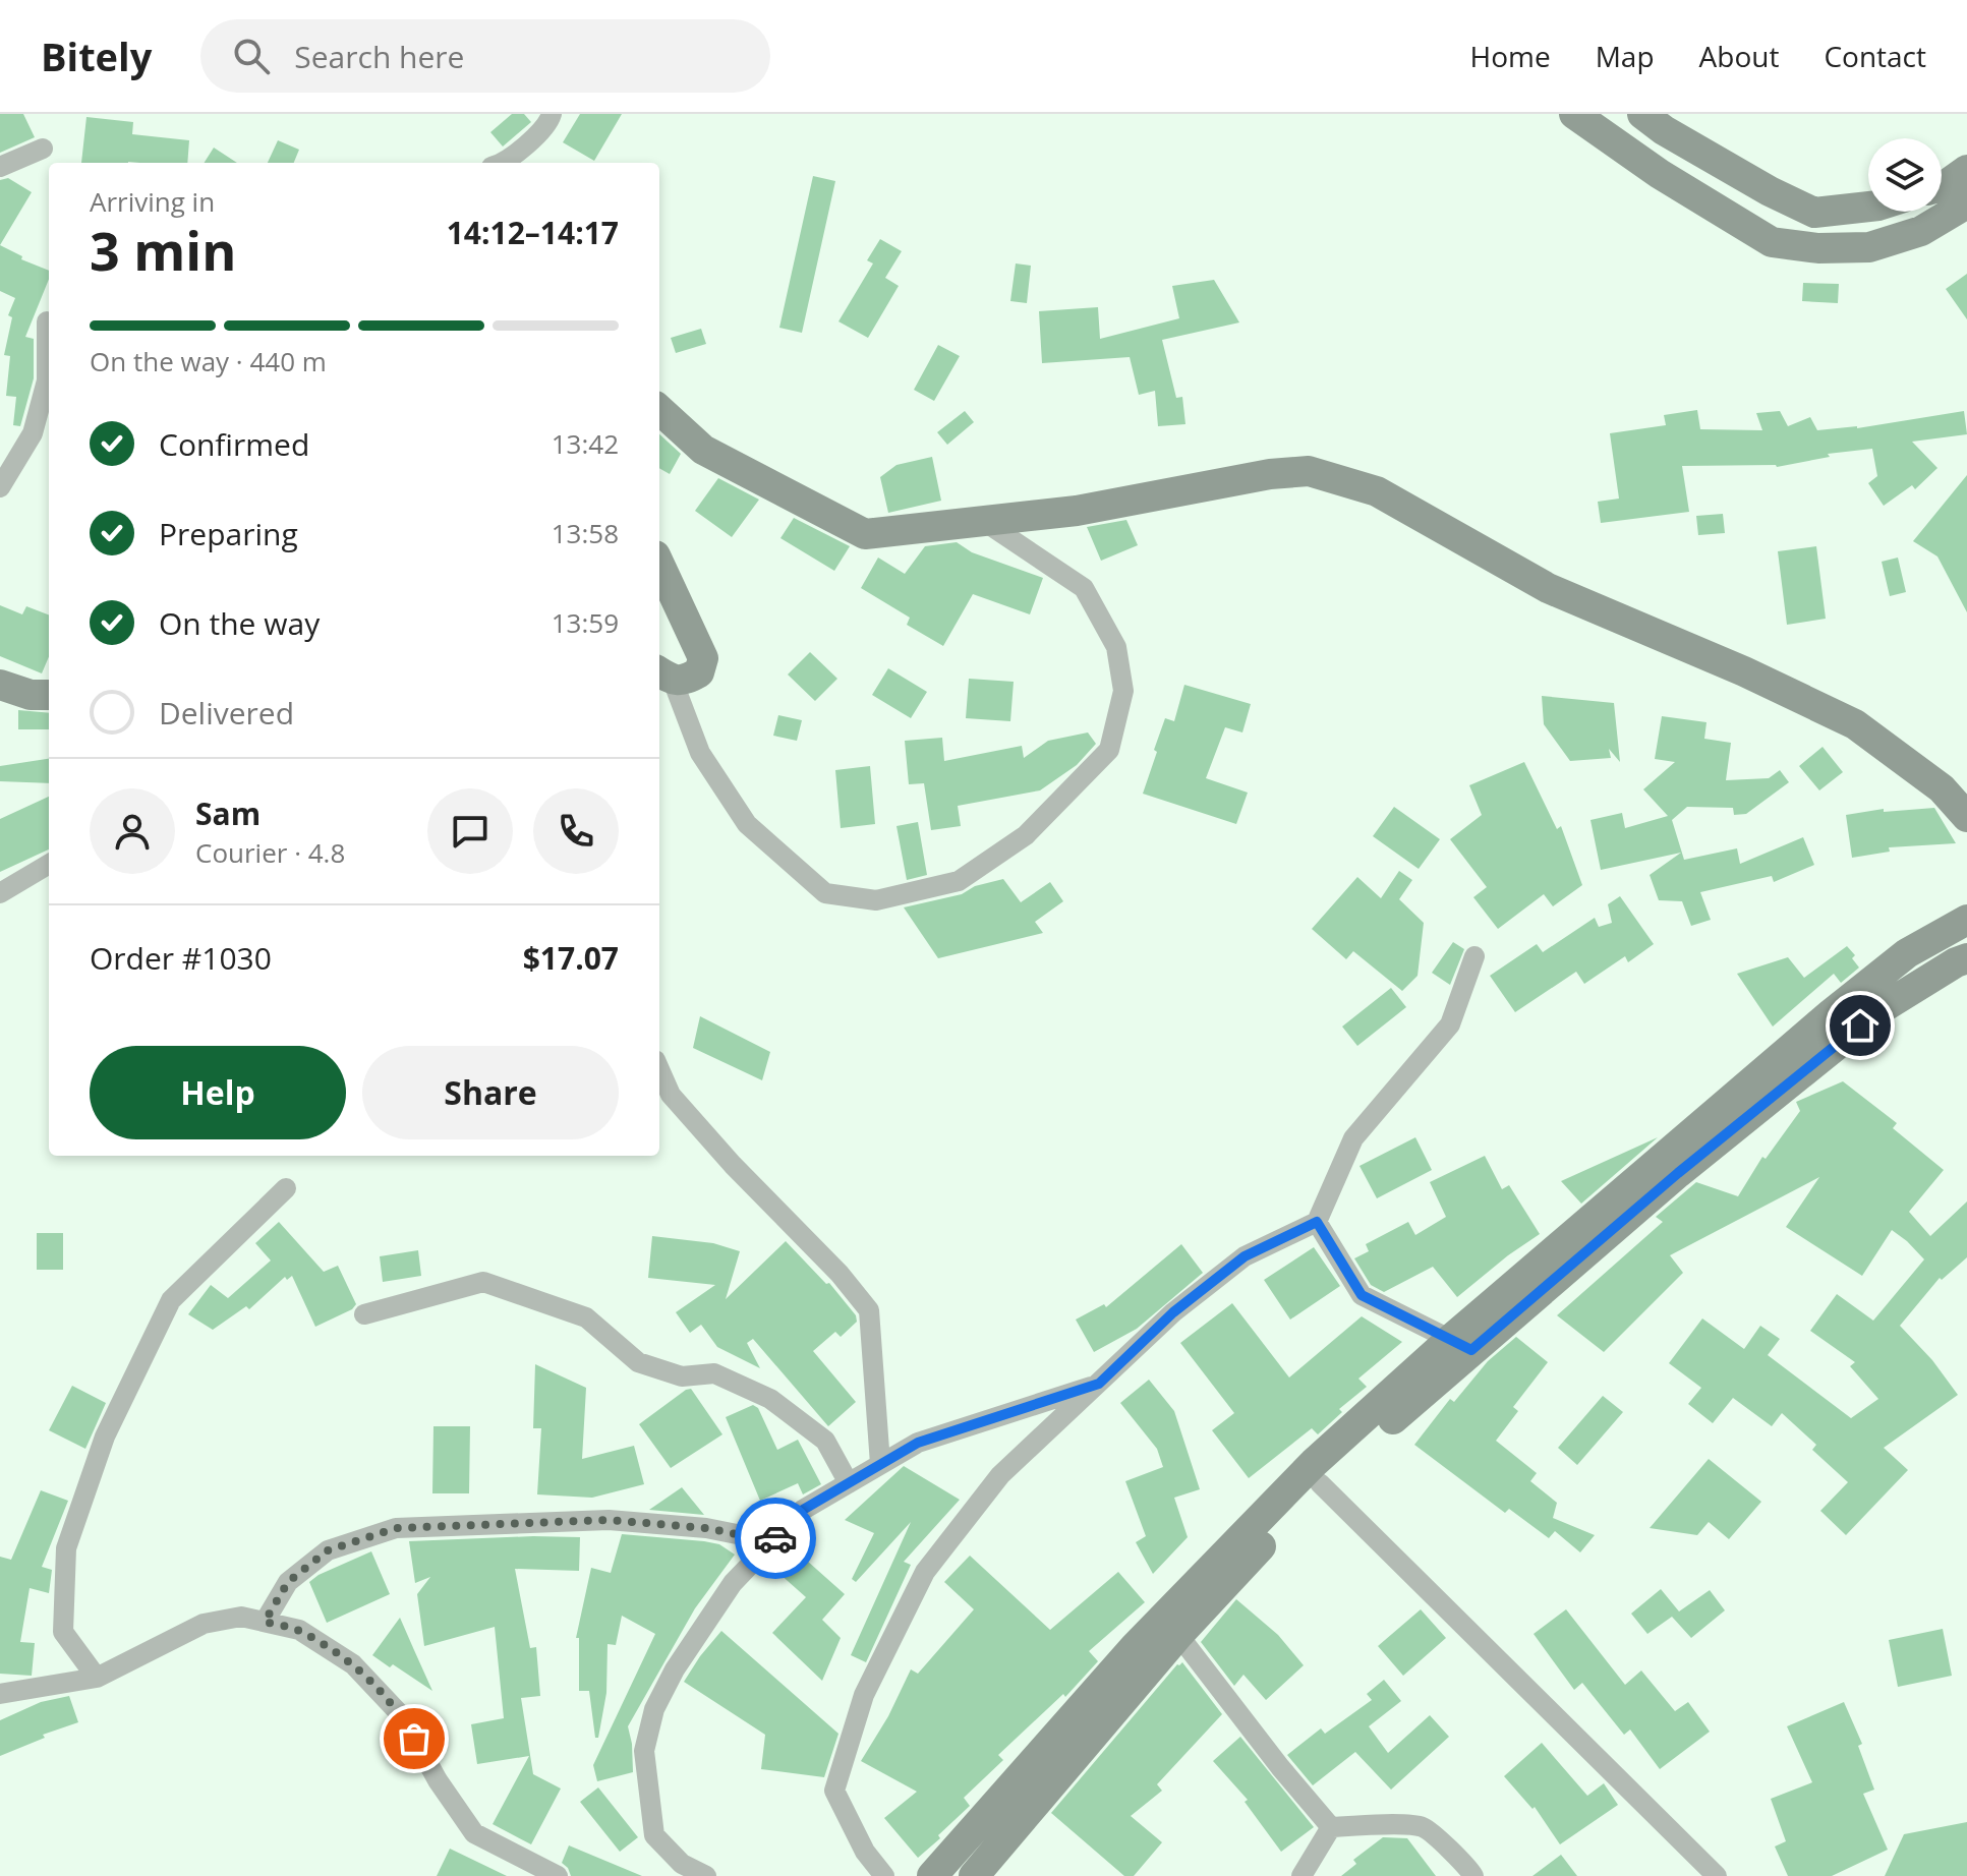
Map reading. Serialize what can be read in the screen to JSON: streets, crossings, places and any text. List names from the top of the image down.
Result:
{
  "page": {
    "header": "Bitely",
    "search": "Search here",
    "nav": [
      "Home",
      "Map",
      "About",
      "Contact"
    ],
    "heading": ["3 min", "Arriving in", "14:12–14:17"],
    "panel": [
      "Sam",
      "Courier · 4.8",
      "Order #1030",
      "$17.07"
    ],
    "bar": "On the way · 440 m",
    "list": [
      ["Confirmed", "13:42"],
      ["Preparing", "13:58"],
      ["On the way", "13:59"],
      "Delivered"
    ],
    "buttons": ["Help", "Share"]
  }
}
